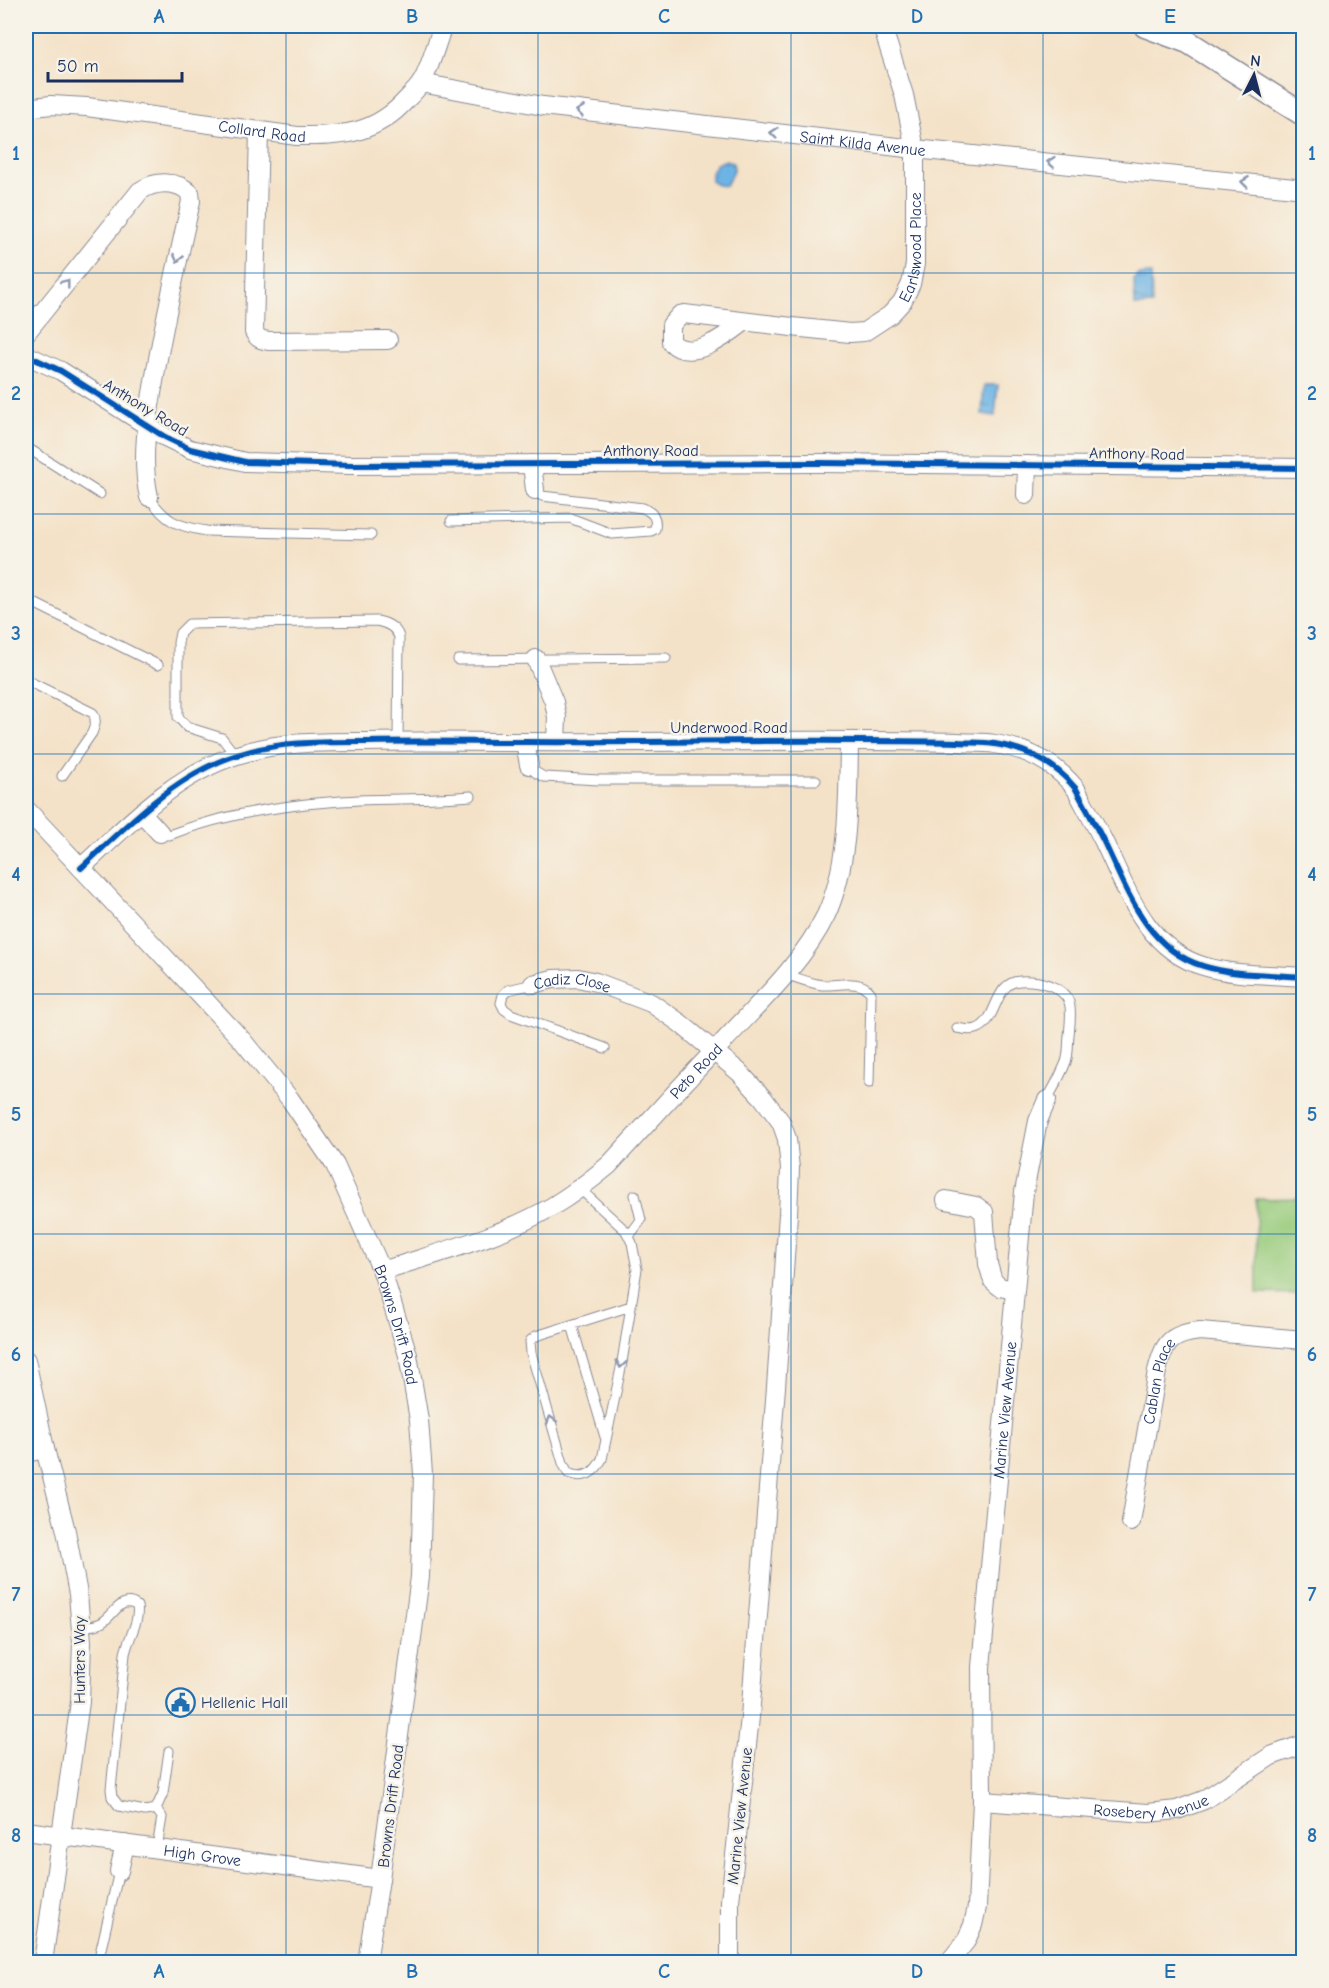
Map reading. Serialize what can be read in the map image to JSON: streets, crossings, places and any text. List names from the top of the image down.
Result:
{
  "streets": {
    "street": [
      "Collard Road",
      "Saint Kilda Avenue",
      "Earlswood Place",
      "Anthony Road",
      "Underwood Road",
      "Cadiz Close",
      "Peto Road",
      "Browns Drift Road",
      "Cablan Place",
      "Marine View Avenue",
      "Hunters Way",
      "Rosebery Avenue",
      "High Grove"
    ]
  },
  "crossings": [
    ["Collard Road", "Saint Kilda Avenue"],
    ["Saint Kilda Avenue", "Earlswood Place"],
    ["Underwood Road", "Peto Road"],
    ["Underwood Road", "Browns Drift Road"],
    ["Cadiz Close", "Peto Road"],
    ["Cadiz Close", "Marine View Avenue"],
    ["Peto Road", "Browns Drift Road"],
    ["Peto Road", "Marine View Avenue"],
    ["Browns Drift Road", "High Grove"],
    ["Marine View Avenue", "Rosebery Avenue"],
    ["Hunters Way", "High Grove"]
  ],
  "one_way": ["Saint Kilda Avenue"],
  "places": {
    "public building": ["Hellenic Hall"]
  },
  "scale_bar": "50 m",
  "north": "top",
  "grid": {
    "columns": [
      "A",
      "B",
      "C",
      "D",
      "E"
    ],
    "rows": [
      "1",
      "2",
      "3",
      "4",
      "5",
      "6",
      "7",
      "8"
    ]
  }
}
